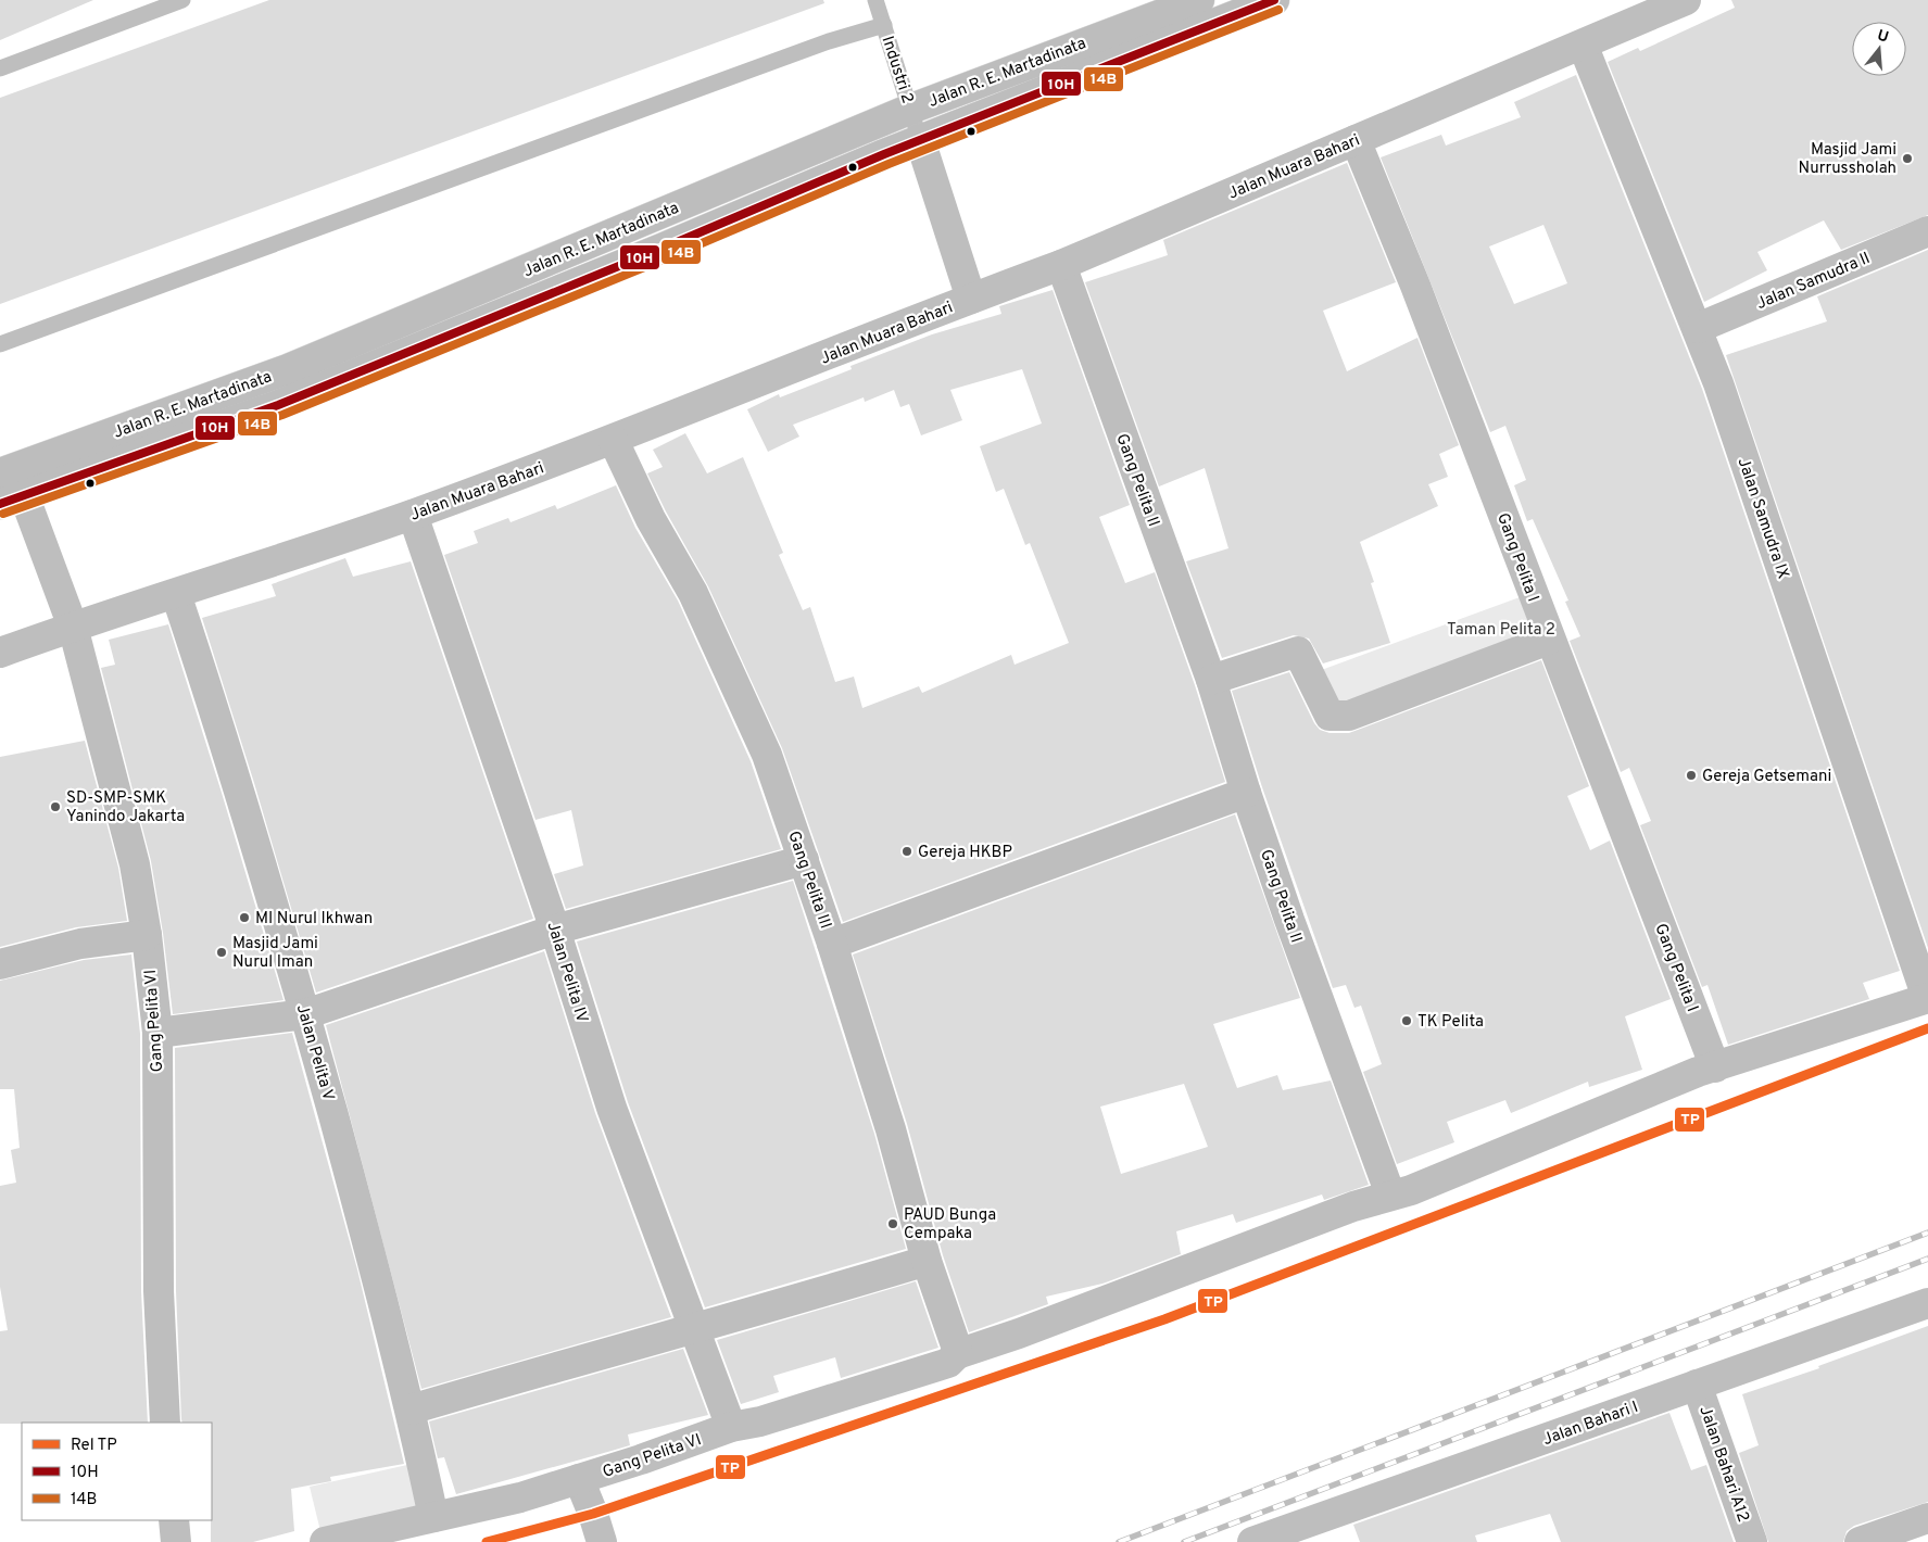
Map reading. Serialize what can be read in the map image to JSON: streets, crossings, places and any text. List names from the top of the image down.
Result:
{
  "streets": {
    "highway": ["Jalan R. E. Martadinata"],
    "street": [
      "Jalan Muara Bahari",
      "Jalan Samudra II",
      "Gang Pelita II",
      "Jalan Samudra IX",
      "Gang Pelita I",
      "Gang Pelita III",
      "Jalan Pelita IV",
      "Gang Pelita VI",
      "Jalan Pelita V",
      "Jalan Bahari I",
      "Jalan Bahari A12"
    ],
    "lane": ["Industri 2"]
  },
  "crossings": [
    ["Industri 2", "Jalan R. E. Martadinata"],
    ["Jalan Muara Bahari", "Gang Pelita II"],
    ["Jalan Muara Bahari", "Jalan Samudra IX"],
    ["Jalan Muara Bahari", "Gang Pelita I"],
    ["Jalan Muara Bahari", "Gang Pelita III"],
    ["Jalan Muara Bahari", "Jalan Pelita IV"],
    ["Jalan Muara Bahari", "Gang Pelita VI"],
    ["Jalan Muara Bahari", "Jalan Pelita V"],
    ["Jalan Samudra II", "Jalan Samudra IX"],
    ["Gang Pelita II", "Gang Pelita VI"],
    ["Gang Pelita III", "Gang Pelita VI"],
    ["Jalan Pelita IV", "Gang Pelita VI"],
    ["Gang Pelita VI", "Jalan Pelita V"],
    ["Jalan Bahari I", "Jalan Bahari A12"]
  ],
  "parks": ["Taman Pelita 2"],
  "places": [
    "Masjid Jami Nurrussholah",
    "Gereja Getsemani",
    "SD-SMP-SMK Yanindo Jakarta",
    "Gereja HKBP",
    "MI Nurul Ikhwan",
    "Masjid Jami Nurul Iman",
    "TK Pelita",
    "PAUD Bunga Cempaka"
  ],
  "lines": ["transit line 10H", "transit line 14B", "rail line TP"],
  "legend": ["Rel TP", "10H", "14B"],
  "north": "top"
}
